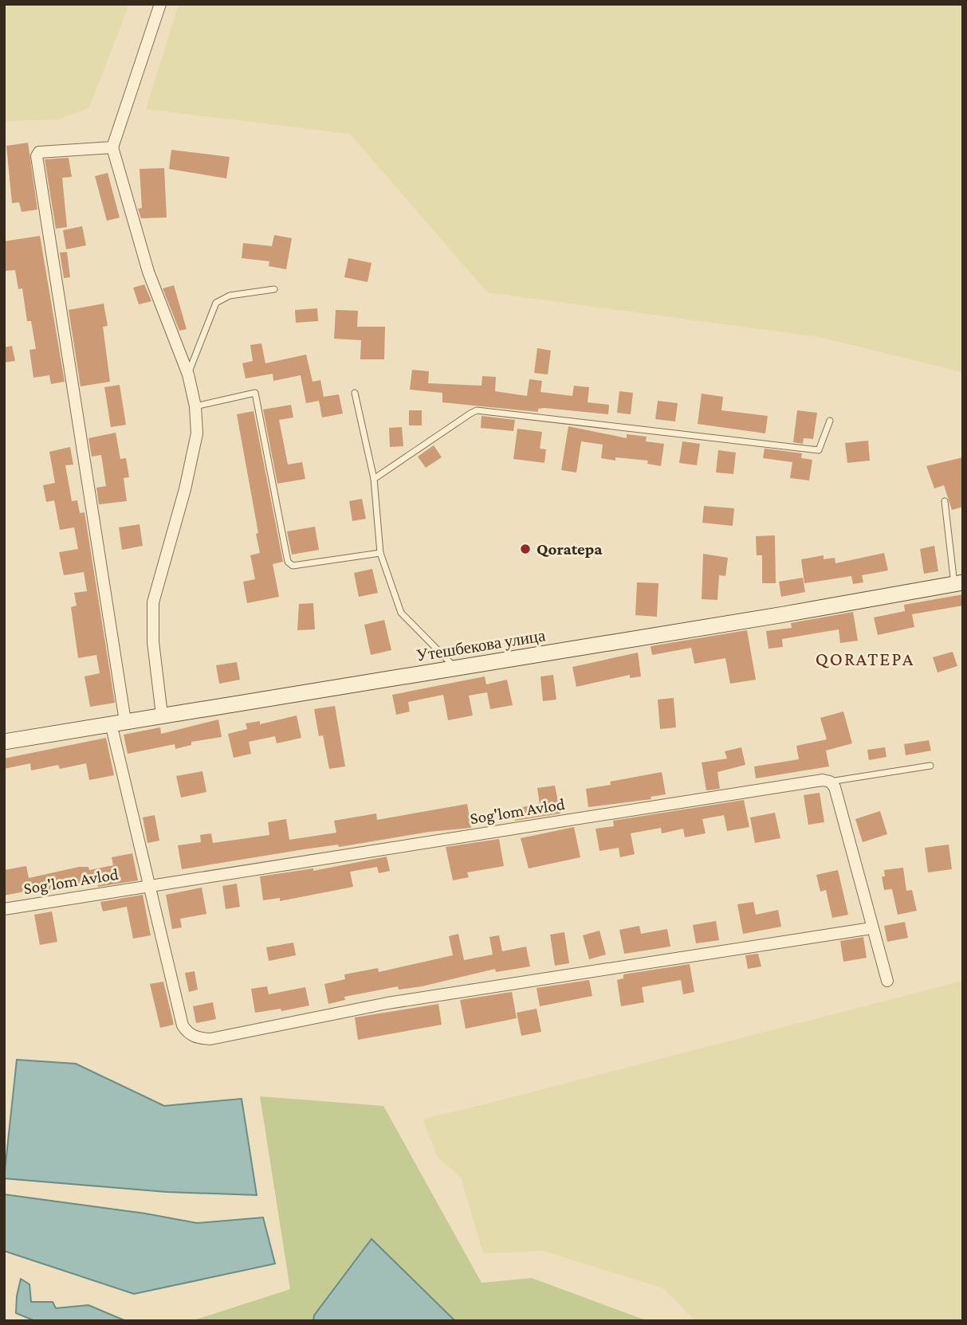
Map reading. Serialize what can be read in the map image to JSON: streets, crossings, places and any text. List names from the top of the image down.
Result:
{
  "streets": {
    "main road": ["Утешбекова улица"],
    "street": ["Sog'lom Avlod"]
  },
  "districts": ["QORATEPA"],
  "places": ["Qoratepa"]
}
